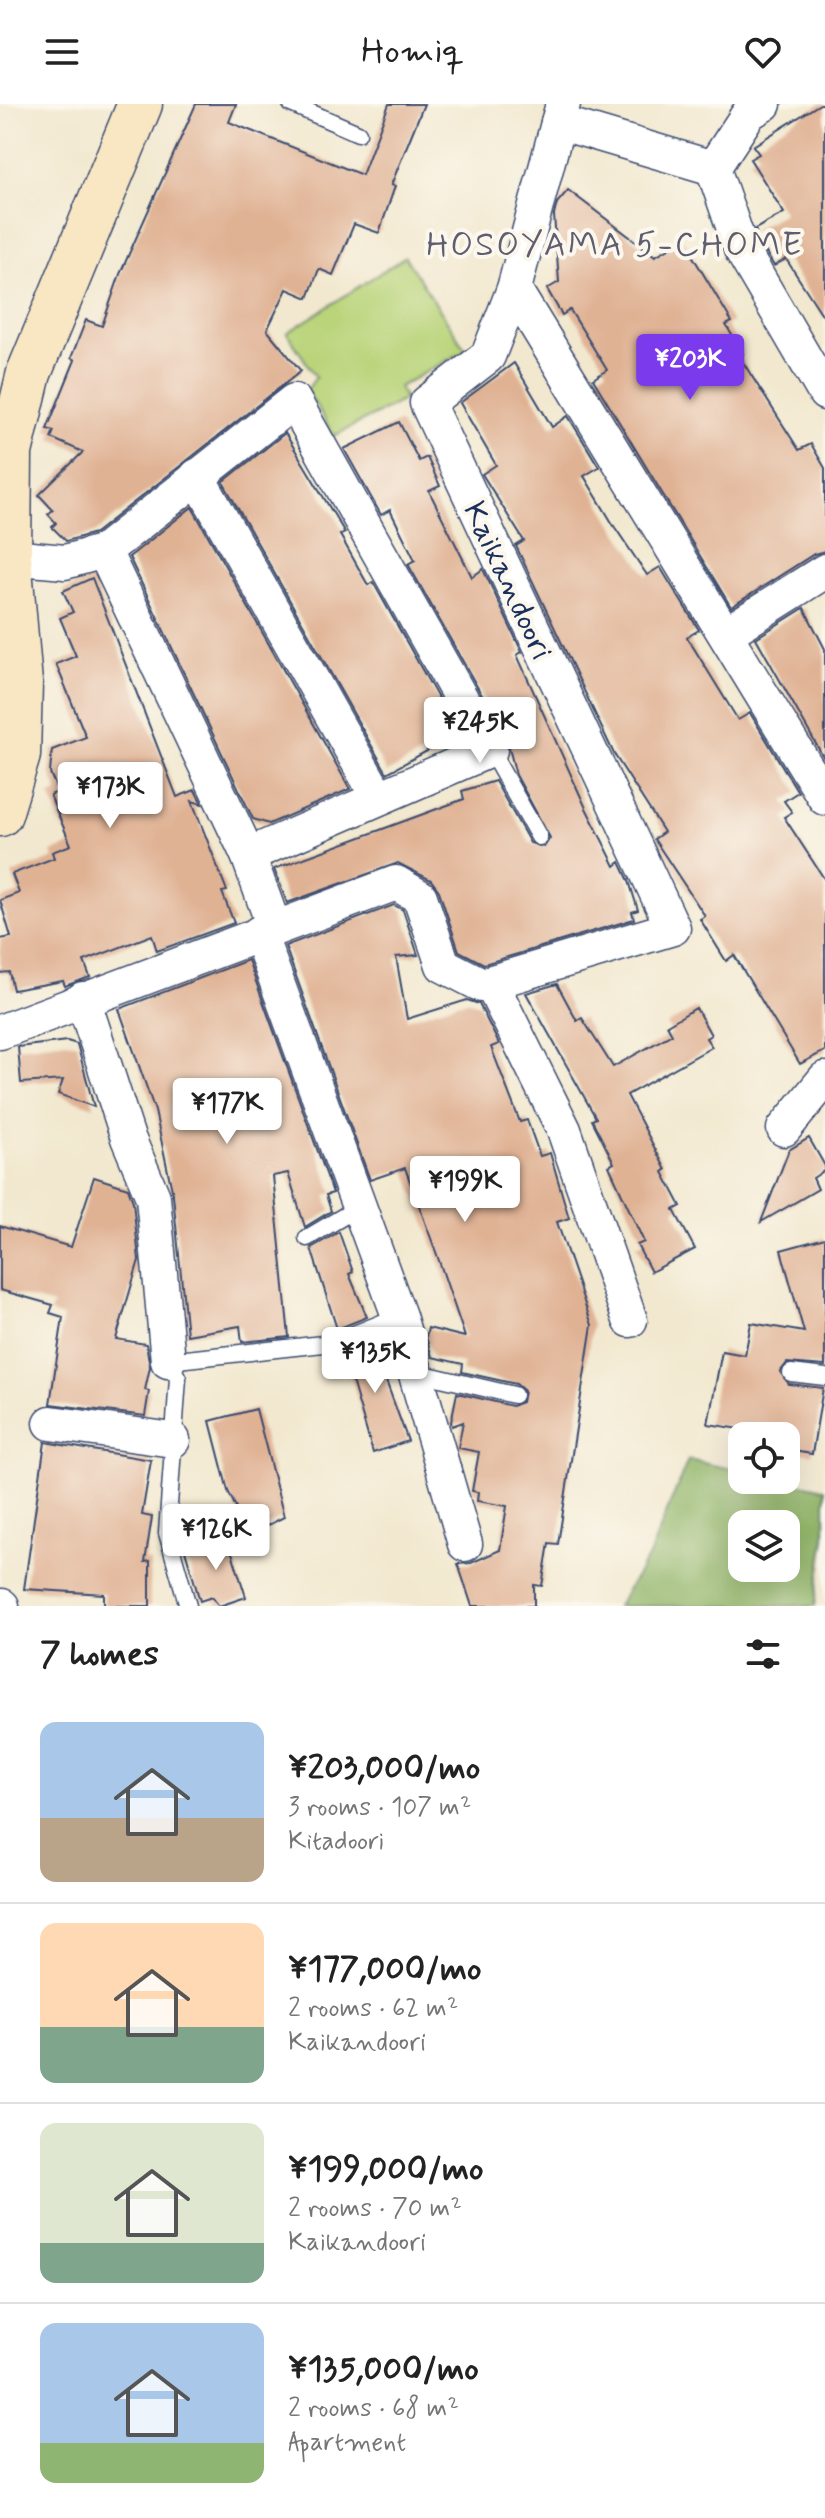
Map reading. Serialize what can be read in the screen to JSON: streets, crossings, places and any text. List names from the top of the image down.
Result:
{
  "streets": {
    "street": ["Kaikandoori"]
  },
  "districts": ["HOSOYAMA 5-CHOME"],
  "page": {
    "header": "Homiq",
    "price": [
      "¥203K",
      "¥245K",
      "¥173K",
      "¥177K",
      "¥199K",
      "¥135K",
      "¥126K"
    ],
    "heading": "7 homes",
    "list": [
      {
        "name": "¥203,000/mo",
        "note": "3 rooms · 107 m² · Kitadoori"
      },
      {
        "name": "¥177,000/mo",
        "note": "2 rooms · 62 m² · Kaikandoori"
      },
      {
        "name": "¥199,000/mo",
        "note": "2 rooms · 70 m² · Kaikandoori"
      },
      {
        "name": "¥135,000/mo",
        "note": "2 rooms · 68 m² · Apartment"
      }
    ]
  }
}
